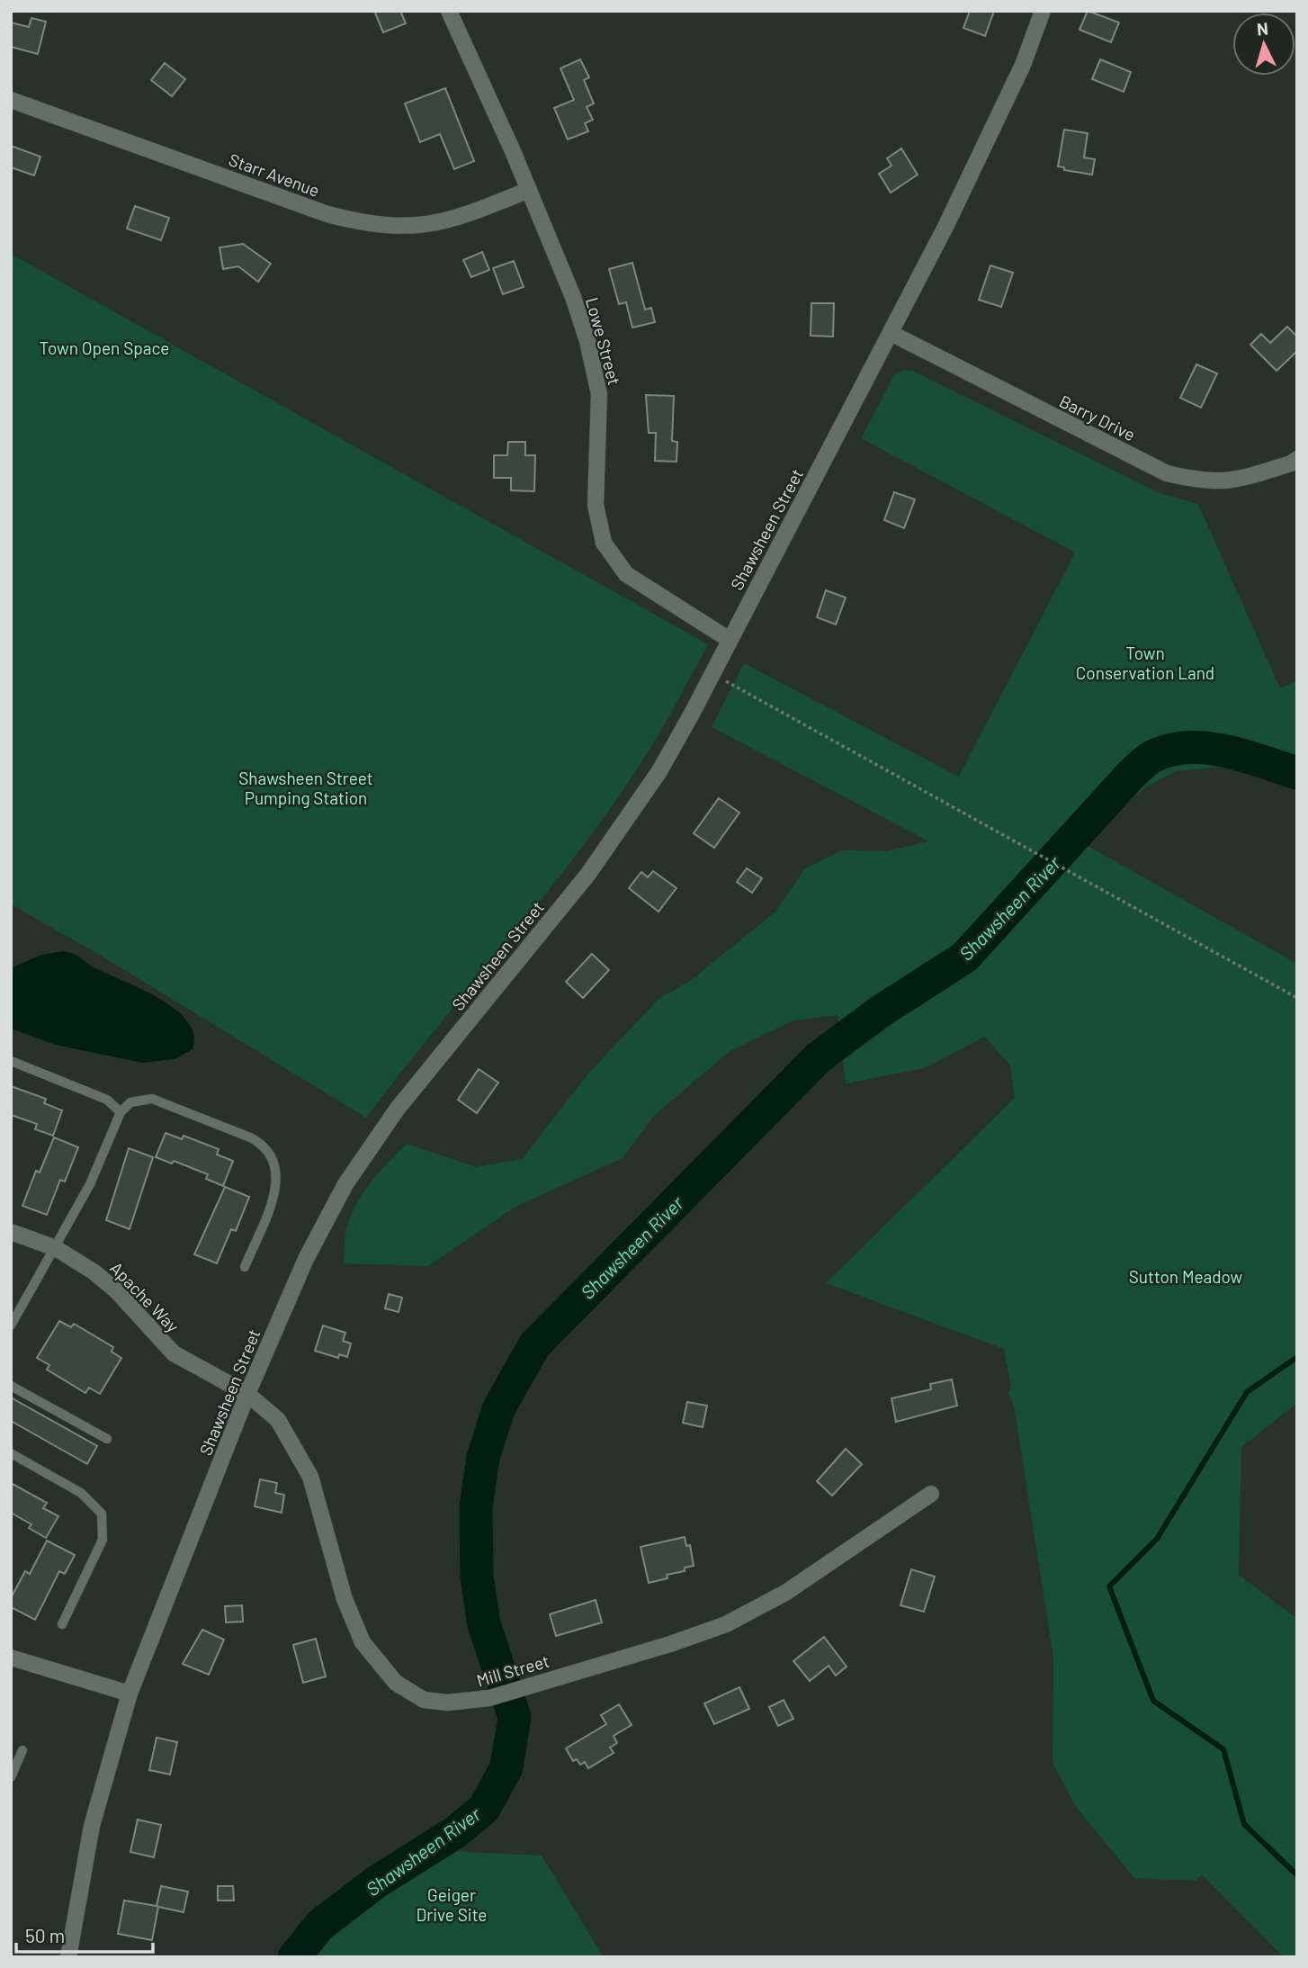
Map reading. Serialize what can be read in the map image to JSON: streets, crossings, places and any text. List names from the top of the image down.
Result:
{
  "streets": {
    "street": [
      "Starr Avenue",
      "Lowe Street",
      "Barry Drive",
      "Shawsheen Street",
      "Apache Way",
      "Mill Street"
    ]
  },
  "crossings": [
    ["Starr Avenue", "Lowe Street"],
    ["Lowe Street", "Shawsheen Street"],
    ["Barry Drive", "Shawsheen Street"],
    ["Shawsheen Street", "Apache Way"],
    ["Shawsheen Street", "Mill Street"],
    ["Apache Way", "Mill Street"]
  ],
  "water": ["Shawsheen River"],
  "parks": [
    "Town Open Space",
    "Town Conservation Land",
    "Shawsheen Street Pumping Station",
    "Sutton Meadow",
    "Geiger Drive Site"
  ],
  "scale_bar": "50 m",
  "north": "top"
}
